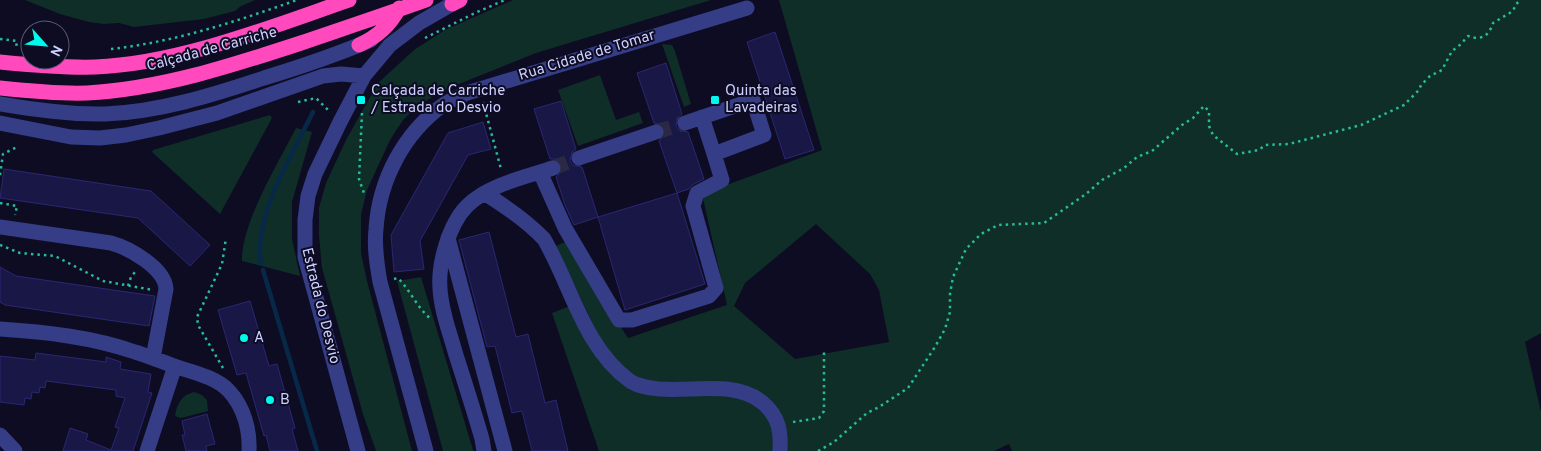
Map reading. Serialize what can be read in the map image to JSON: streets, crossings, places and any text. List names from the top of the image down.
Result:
{
  "streets": {
    "highway": ["Calçada de Carriche"],
    "street": ["Rua Cidade de Tomar", "Estrada do Desvio"]
  },
  "places": {
    "transit": ["Calçada de Carriche / Estrada do Desvio", "Quinta das Lavadeiras"],
    "other": ["A", "B"]
  },
  "north": "bottom right"
}
